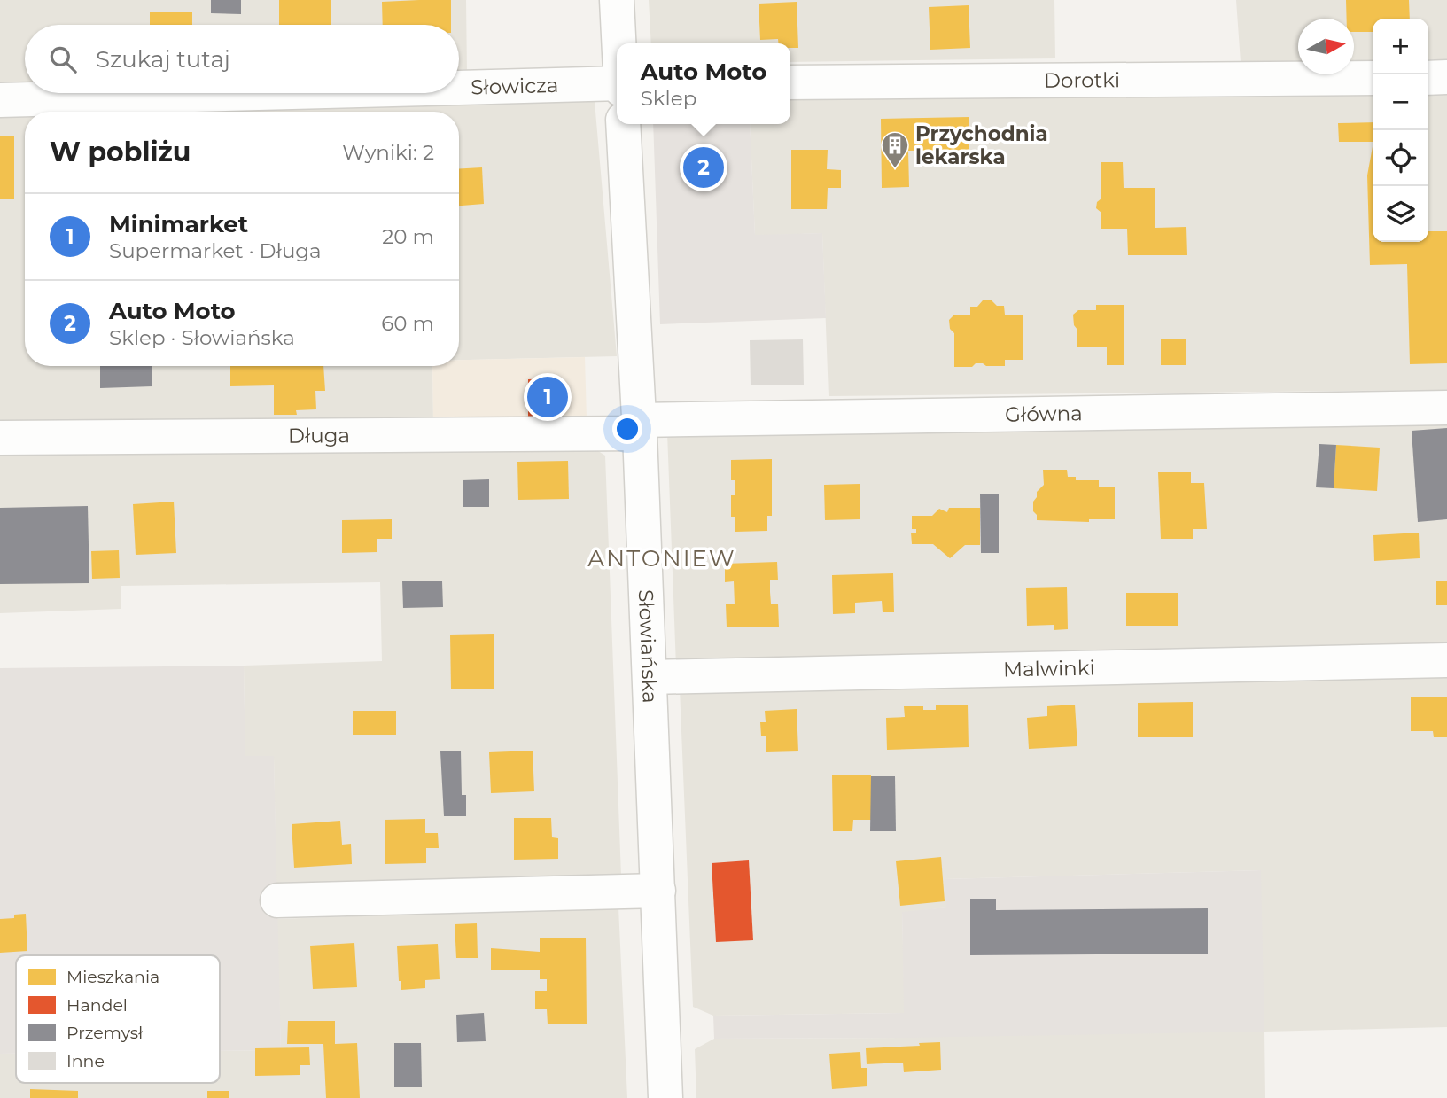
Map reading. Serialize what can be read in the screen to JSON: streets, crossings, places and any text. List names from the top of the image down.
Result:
{
  "streets": {
    "street": [
      "Dorotki",
      "Słowicza",
      "Główna",
      "Długa",
      "Słowiańska",
      "Malwinki"
    ]
  },
  "crossings": [
    ["Główna", "Długa"],
    ["Główna", "Słowiańska"],
    ["Długa", "Słowiańska"],
    ["Słowiańska", "Malwinki"]
  ],
  "districts": ["ANTONIEW"],
  "places": {
    "building": ["Przychodnia lekarska"]
  },
  "legend": [
    "Mieszkania",
    "Handel",
    "Przemysł",
    "Inne"
  ],
  "north": "right",
  "page": {
    "map_buttons": ["+", "−"],
    "search": "Szukaj tutaj",
    "popup": ["Auto Moto", "Sklep"],
    "heading": ["W pobliżu", "Wyniki: 2"],
    "pins": ["2", "1"],
    "list": [
      {
        "mark": "1",
        "name": "Minimarket",
        "note": "Supermarket · Długa",
        "value": "20 m"
      },
      {
        "mark": "2",
        "name": "Auto Moto",
        "note": "Sklep · Słowiańska",
        "value": "60 m"
      }
    ]
  }
}
